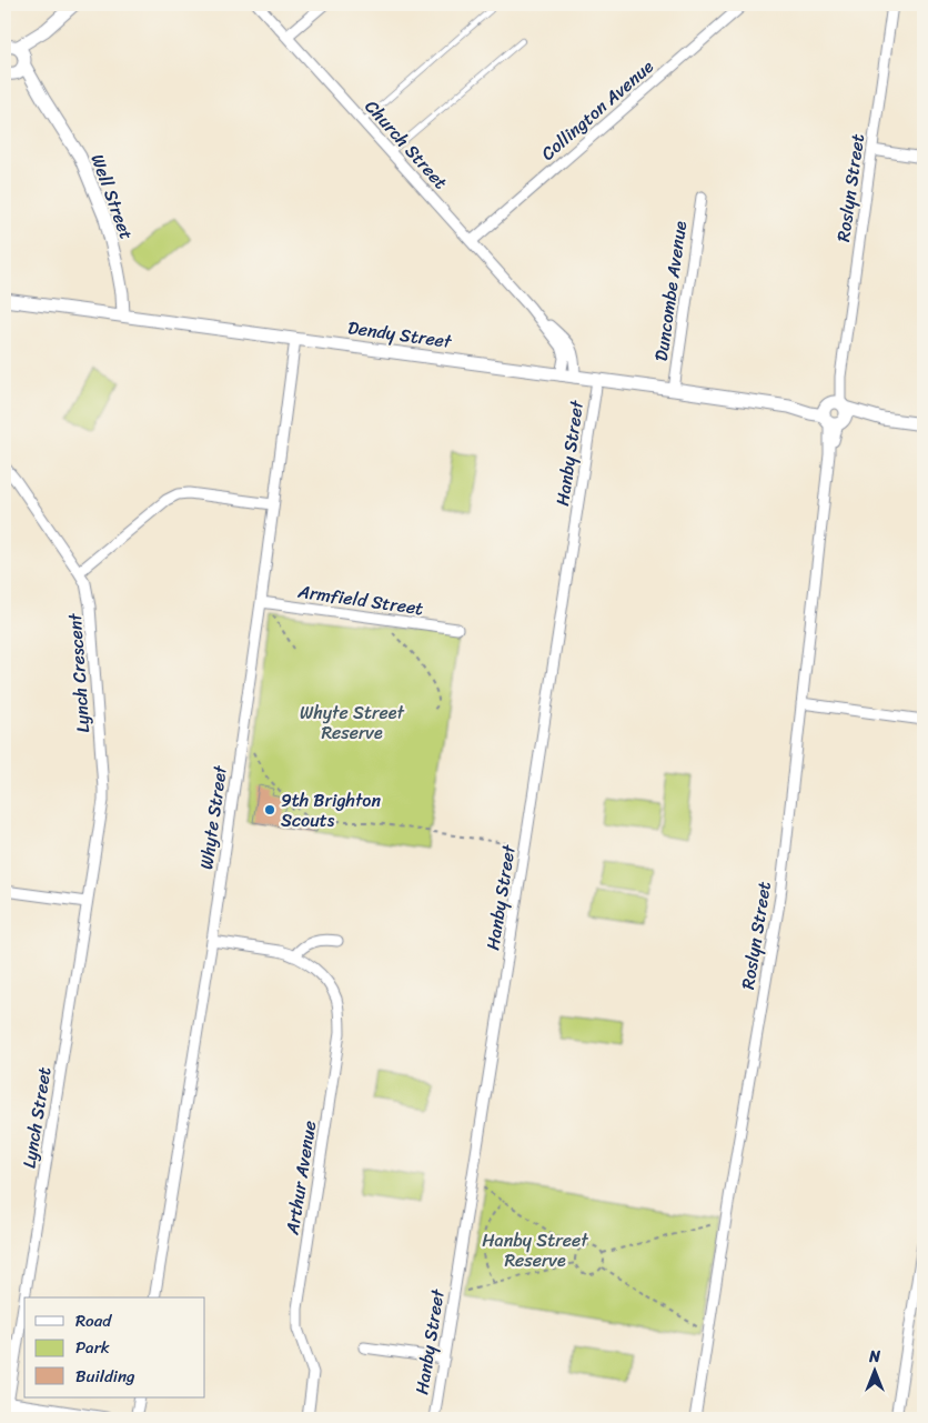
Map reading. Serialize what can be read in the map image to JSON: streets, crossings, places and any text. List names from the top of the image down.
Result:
{
  "streets": {
    "street": [
      "Collington Avenue",
      "Church Street",
      "Roslyn Street",
      "Well Street",
      "Duncombe Avenue",
      "Dendy Street",
      "Hanby Street",
      "Armfield Street",
      "Lynch Crescent",
      "Whyte Street",
      "Lynch Street",
      "Arthur Avenue"
    ]
  },
  "crossings": [
    ["Collington Avenue", "Church Street"],
    ["Church Street", "Dendy Street"],
    ["Roslyn Street", "Dendy Street"],
    ["Well Street", "Dendy Street"],
    ["Duncombe Avenue", "Dendy Street"],
    ["Dendy Street", "Hanby Street"],
    ["Dendy Street", "Whyte Street"],
    ["Armfield Street", "Whyte Street"],
    ["Lynch Crescent", "Lynch Street"],
    ["Whyte Street", "Arthur Avenue"]
  ],
  "parks": ["Whyte Street Reserve", "Hanby Street Reserve"],
  "places": ["9th Brighton Scouts"],
  "legend": ["Road", "Park", "Building"],
  "north": "top"
}
